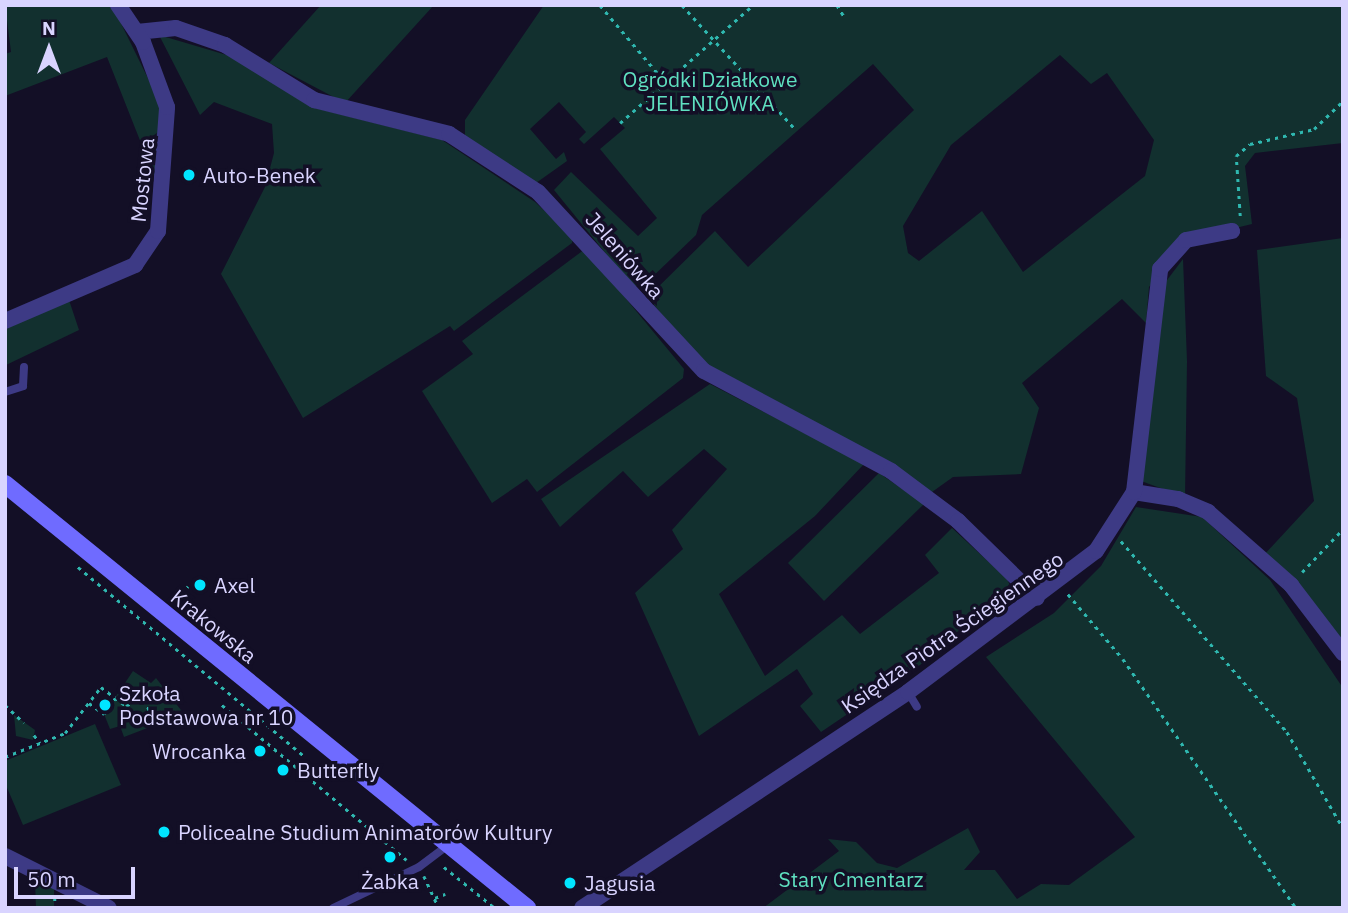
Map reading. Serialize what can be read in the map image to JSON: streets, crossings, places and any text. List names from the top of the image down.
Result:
{
  "streets": {
    "main road": ["Krakowska"],
    "street": ["Mostowa", "Jeleniówka", "Księdza Piotra Ściegiennego"]
  },
  "crossings": [
    ["Mostowa", "Jeleniówka"],
    ["Jeleniówka", "Księdza Piotra Ściegiennego"]
  ],
  "parks": ["Ogródki Działkowe JELENIÓWKA", "Stary Cmentarz"],
  "places": [
    "Auto-Benek",
    "Axel",
    "Szkoła Podstawowa nr 10",
    "Wrocanka",
    "Butterfly",
    "Policealne Studium Animatorów Kultury",
    "Żabka",
    "Jagusia"
  ],
  "scale_bar": "50 m",
  "north": "top"
}
